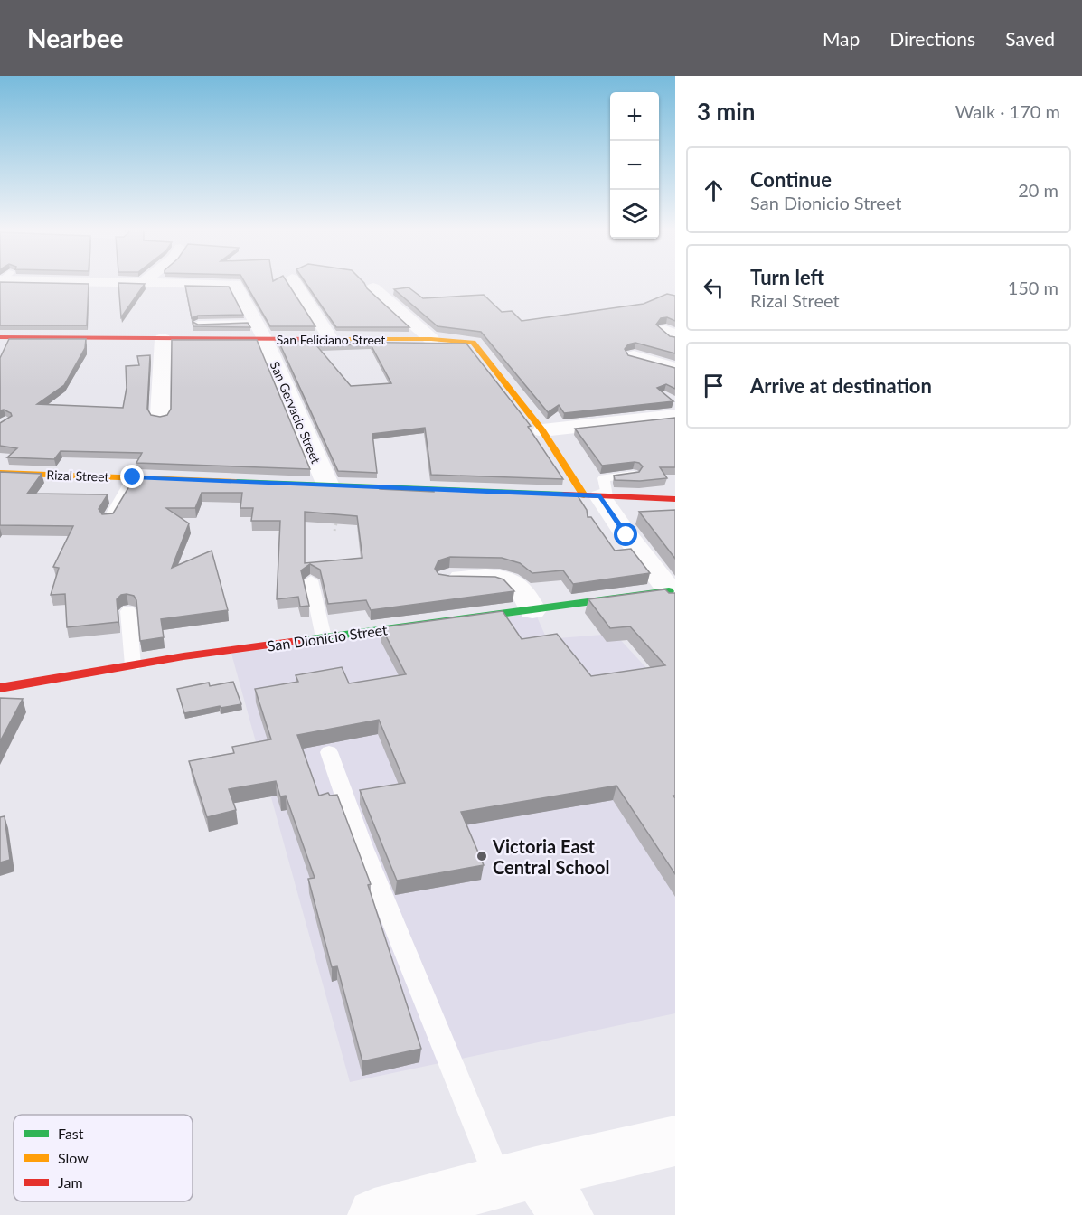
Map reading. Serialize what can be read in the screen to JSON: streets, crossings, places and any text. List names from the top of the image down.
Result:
{
  "streets": {
    "street": [
      "San Feliciano Street",
      "San Gervacio Street",
      "Rizal Street",
      "San Dionicio Street"
    ]
  },
  "crossings": [
    ["San Feliciano Street", "San Gervacio Street"],
    ["San Feliciano Street", "Rizal Street"],
    ["San Feliciano Street", "San Dionicio Street"],
    ["San Gervacio Street", "Rizal Street"],
    ["Rizal Street", "San Dionicio Street"]
  ],
  "places": ["Victoria East Central School"],
  "legend": ["Fast", "Slow", "Jam"],
  "page": {
    "header": "Nearbee",
    "nav": ["Map", "Directions", "Saved"],
    "heading": ["3 min", "Walk · 170 m"],
    "map_buttons": ["+", "−"],
    "list": [
      ["Continue", "San Dionicio Street", "20 m"],
      ["Turn left", "Rizal Street", "150 m"],
      "Arrive at destination"
    ]
  }
}
